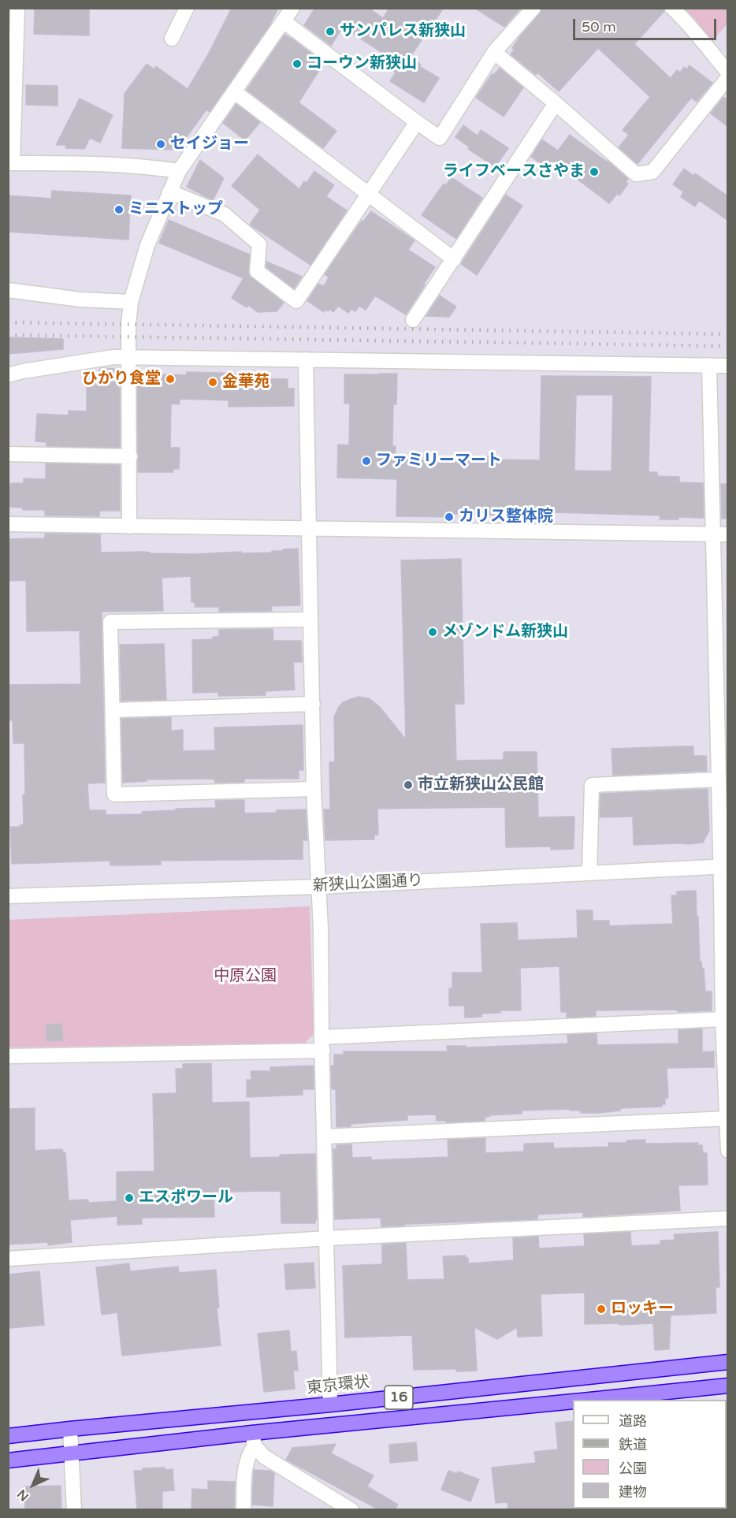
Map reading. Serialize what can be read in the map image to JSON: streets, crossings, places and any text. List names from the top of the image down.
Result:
{
  "streets": {
    "highway": ["東京環状", "16"],
    "street": ["新狭山公園通り"]
  },
  "parks": ["中原公園"],
  "places": [
    "サンパレス新狭山",
    "コーウン新狭山",
    "セイジョー",
    "ライフベースさやま",
    "ミニストップ",
    "ひかり食堂",
    "金華苑",
    "ファミリーマート",
    "カリス整体院",
    "メゾンドム新狭山",
    "市立新狭山公民館",
    "エスポワール",
    "ロッキー"
  ],
  "legend": [
    "道路",
    "鉄道",
    "公園",
    "建物"
  ],
  "scale_bar": "50 m",
  "north": "bottom left"
}
